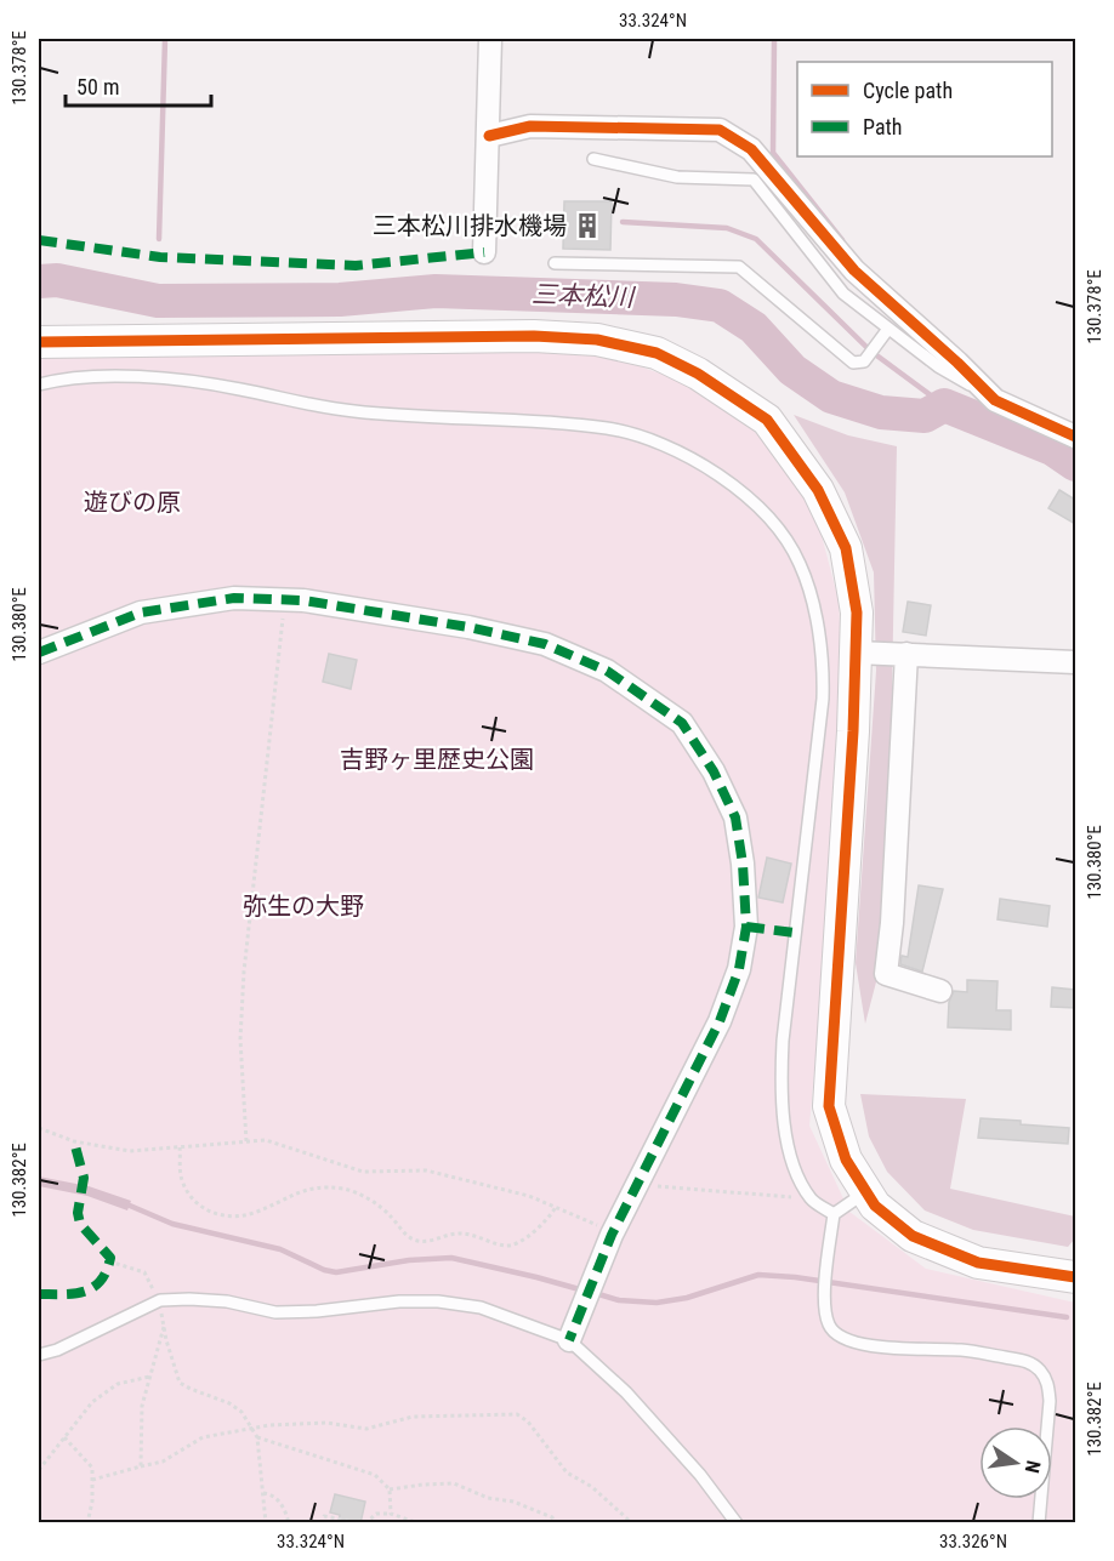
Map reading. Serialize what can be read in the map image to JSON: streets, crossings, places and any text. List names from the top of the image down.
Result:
{
  "water": ["三本松川"],
  "parks": ["遊びの原", "吉野ヶ里歴史公園", "弥生の大野"],
  "places": {
    "building": ["三本松川排水機場"]
  },
  "legend": ["Cycle path", "Path"],
  "scale_bar": "50 m",
  "north": "right",
  "coordinates": [
    "33.324°N",
    "130.378°E",
    "130.380°E",
    "130.382°E",
    "33.326°N"
  ]
}
